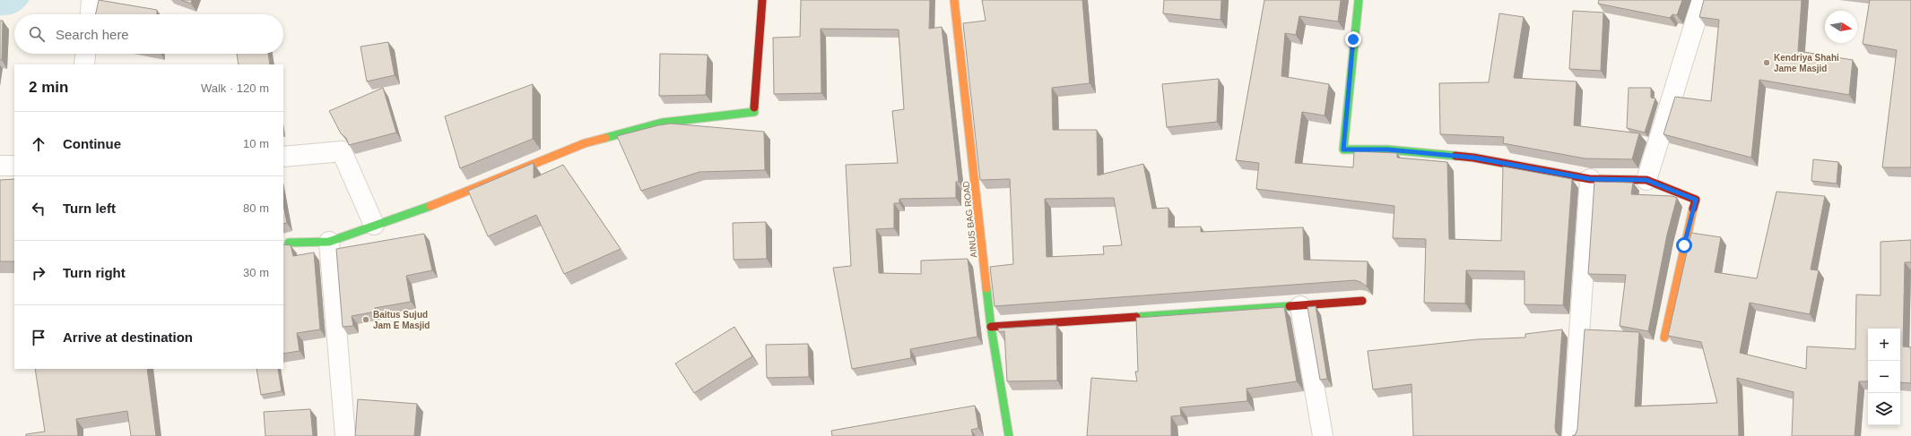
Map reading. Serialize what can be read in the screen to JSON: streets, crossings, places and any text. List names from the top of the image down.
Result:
{
  "streets": {
    "street": ["AINUS BAG ROAD"]
  },
  "places": ["Kendriya Shahi Jame Masjid", "Baitus Sujud Jam E Masjid"],
  "north": "right",
  "page": {
    "search": "Search here",
    "heading": ["2 min", "Walk · 120 m"],
    "list": [
      ["Continue", "10 m"],
      ["Turn left", "80 m"],
      ["Turn right", "30 m"],
      "Arrive at destination"
    ],
    "map_buttons": ["+", "−"]
  }
}
